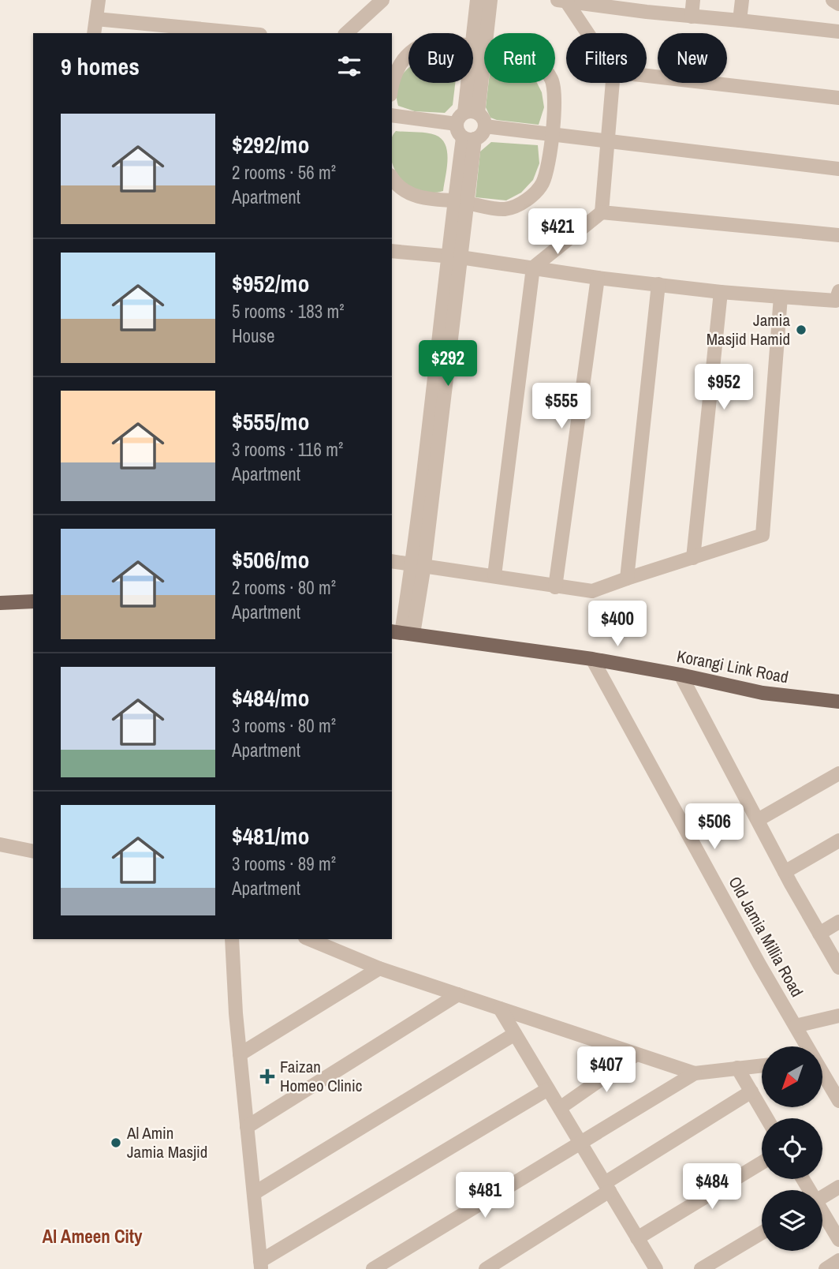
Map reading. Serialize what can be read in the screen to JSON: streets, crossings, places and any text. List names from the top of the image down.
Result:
{
  "streets": {
    "main road": ["Korangi Link Road"],
    "street": ["Old Jamia Millia Road"]
  },
  "crossings": [
    ["Korangi Link Road", "Old Jamia Millia Road"]
  ],
  "districts": ["Al Ameen City"],
  "places": {
    "other": ["Jamia Masjid Hamid", "Al Amin Jamia Masjid"],
    "health": ["Faizan Homeo Clinic"]
  },
  "north": "bottom left",
  "page": {
    "chip": [
      "Buy",
      "Rent",
      "Filters",
      "New"
    ],
    "heading": "9 homes",
    "list": [
      {
        "name": "$292/mo",
        "note": "2 rooms · 56 m² · Apartment"
      },
      {
        "name": "$952/mo",
        "note": "5 rooms · 183 m² · House"
      },
      {
        "name": "$555/mo",
        "note": "3 rooms · 116 m² · Apartment"
      },
      {
        "name": "$506/mo",
        "note": "2 rooms · 80 m² · Apartment"
      },
      {
        "name": "$484/mo",
        "note": "3 rooms · 80 m² · Apartment"
      },
      {
        "name": "$481/mo",
        "note": "3 rooms · 89 m² · Apartment"
      }
    ],
    "price": [
      "$421",
      "$292",
      "$952",
      "$555",
      "$400",
      "$506",
      "$407",
      "$484",
      "$481"
    ]
  }
}
